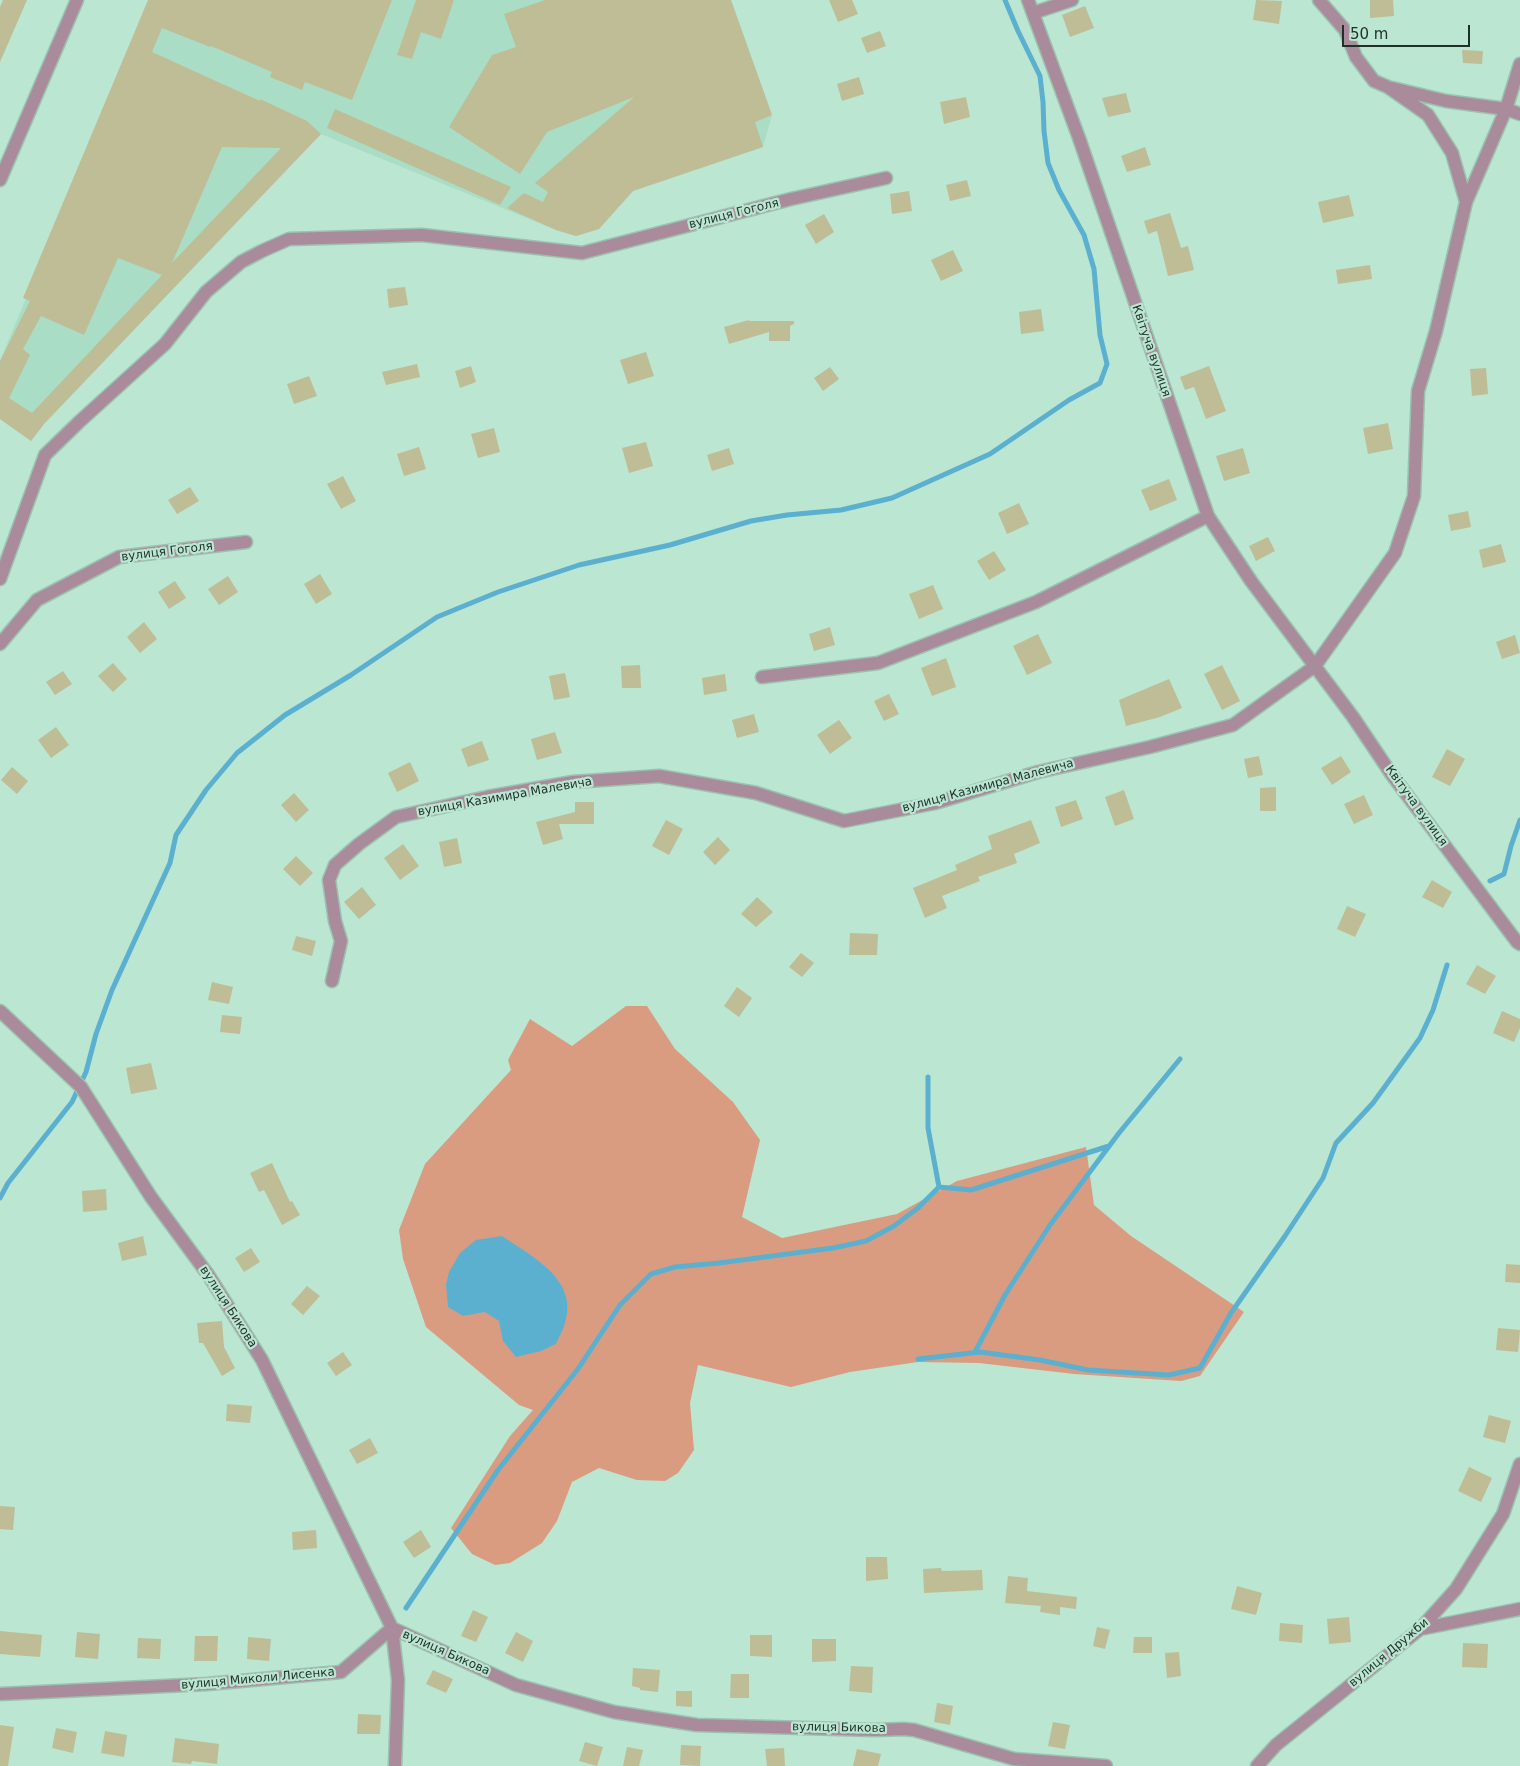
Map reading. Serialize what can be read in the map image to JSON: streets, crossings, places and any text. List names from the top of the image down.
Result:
{
  "streets": {
    "street": [
      "вулиця Гоголя",
      "Квітуча вулиця",
      "вулиця Казимира Малевича",
      "вулиця Бикова",
      "вулиця Дружби",
      "вулиця Миколи Лисенка"
    ]
  },
  "crossings": [
    ["Квітуча вулиця", "вулиця Казимира Малевича"],
    ["вулиця Бикова", "вулиця Миколи Лисенка"]
  ],
  "scale_bar": "50 m"
}
